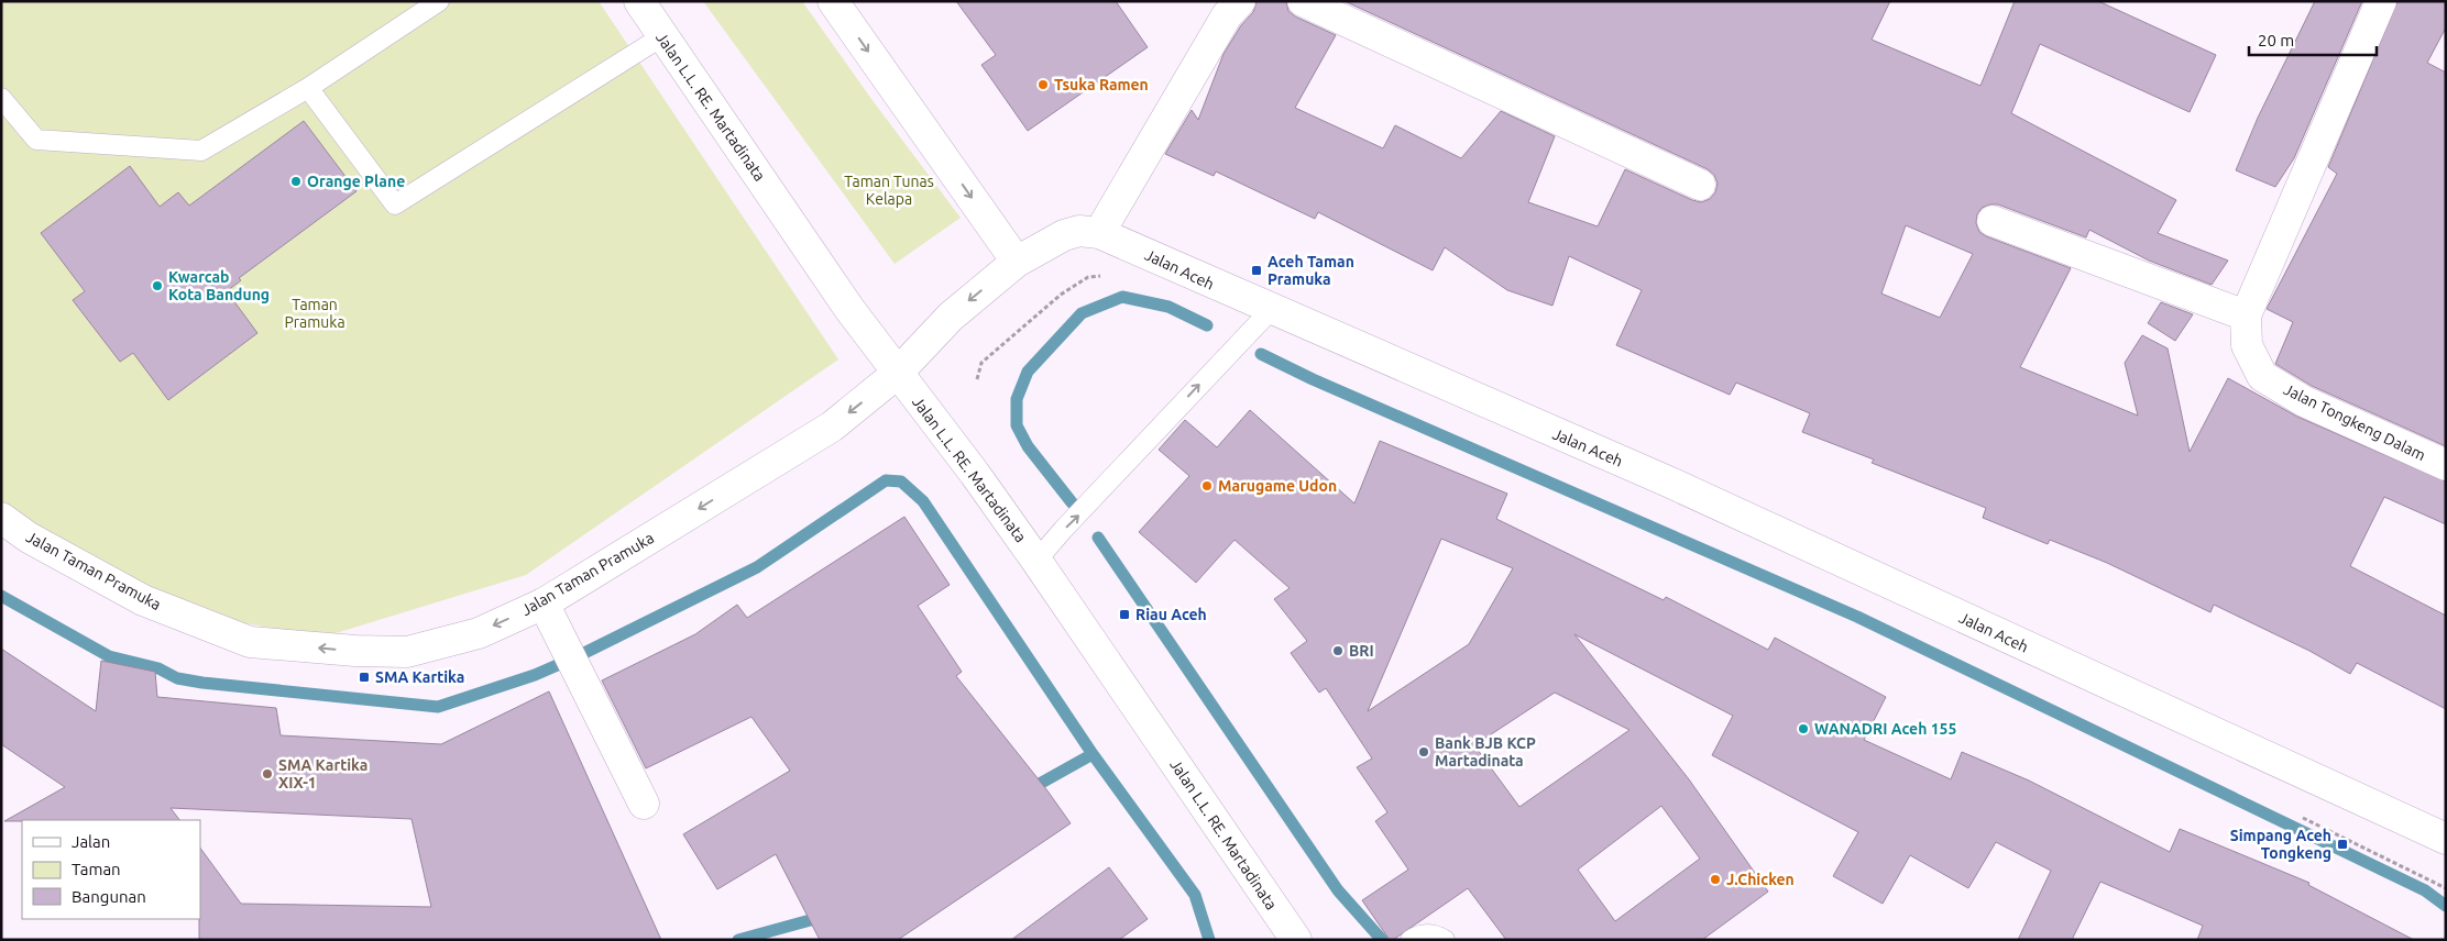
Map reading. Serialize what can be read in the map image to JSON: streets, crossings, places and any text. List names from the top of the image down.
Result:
{
  "streets": {
    "main road": [
      "Jalan L.L. RE. Martadinata",
      "Jalan Aceh",
      "Jalan Tongkeng Dalam",
      "Jalan Taman Pramuka"
    ]
  },
  "crossings": [
    ["Jalan L.L. RE. Martadinata", "Jalan Taman Pramuka"],
    ["Jalan Aceh", "Jalan Taman Pramuka"]
  ],
  "one_way": ["Jalan Taman Pramuka"],
  "parks": ["Taman Tunas Kelapa", "Taman Pramuka"],
  "places": {
    "other": [
      "Tsuka Ramen",
      "Orange Plane",
      "Kwarcab Kota Bandung",
      "Marugame Udon",
      "BRI",
      "WANADRI Aceh 155",
      "Bank BJB KCP Martadinata",
      "SMA Kartika XIX-1",
      "J.Chicken"
    ],
    "transit": [
      "Aceh Taman Pramuka",
      "Riau Aceh",
      "SMA Kartika",
      "Simpang Aceh Tongkeng"
    ]
  },
  "legend": ["Jalan", "Taman", "Bangunan"],
  "scale_bar": "20 m"
}
